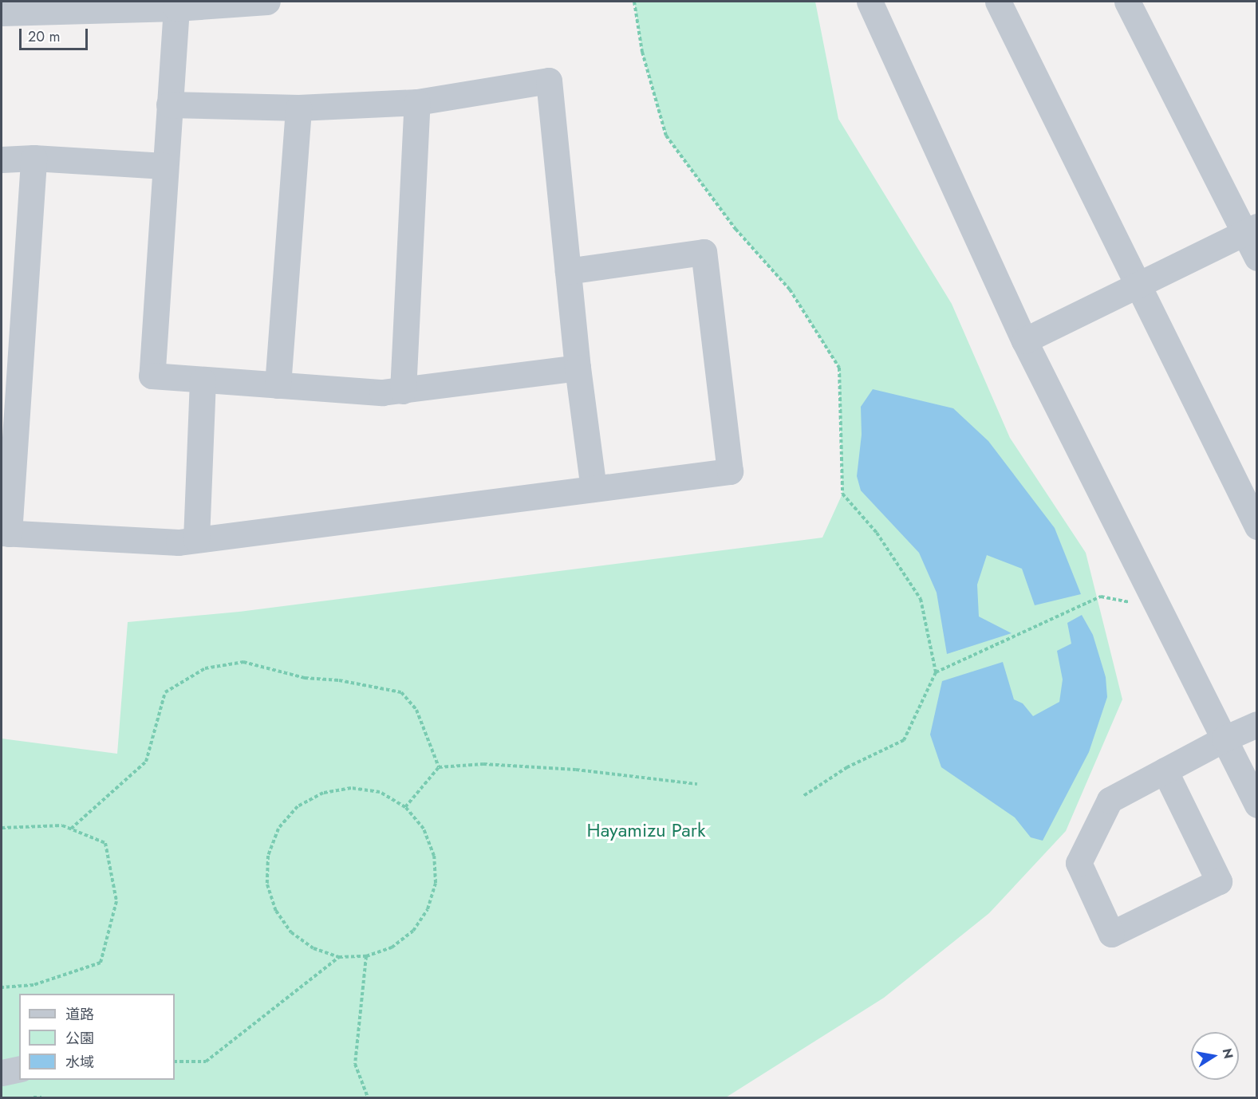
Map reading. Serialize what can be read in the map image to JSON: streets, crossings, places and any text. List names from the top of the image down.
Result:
{
  "parks": ["Hayamizu Park"],
  "legend": ["道路", "公園", "水域"],
  "scale_bar": "20 m",
  "north": "right"
}
